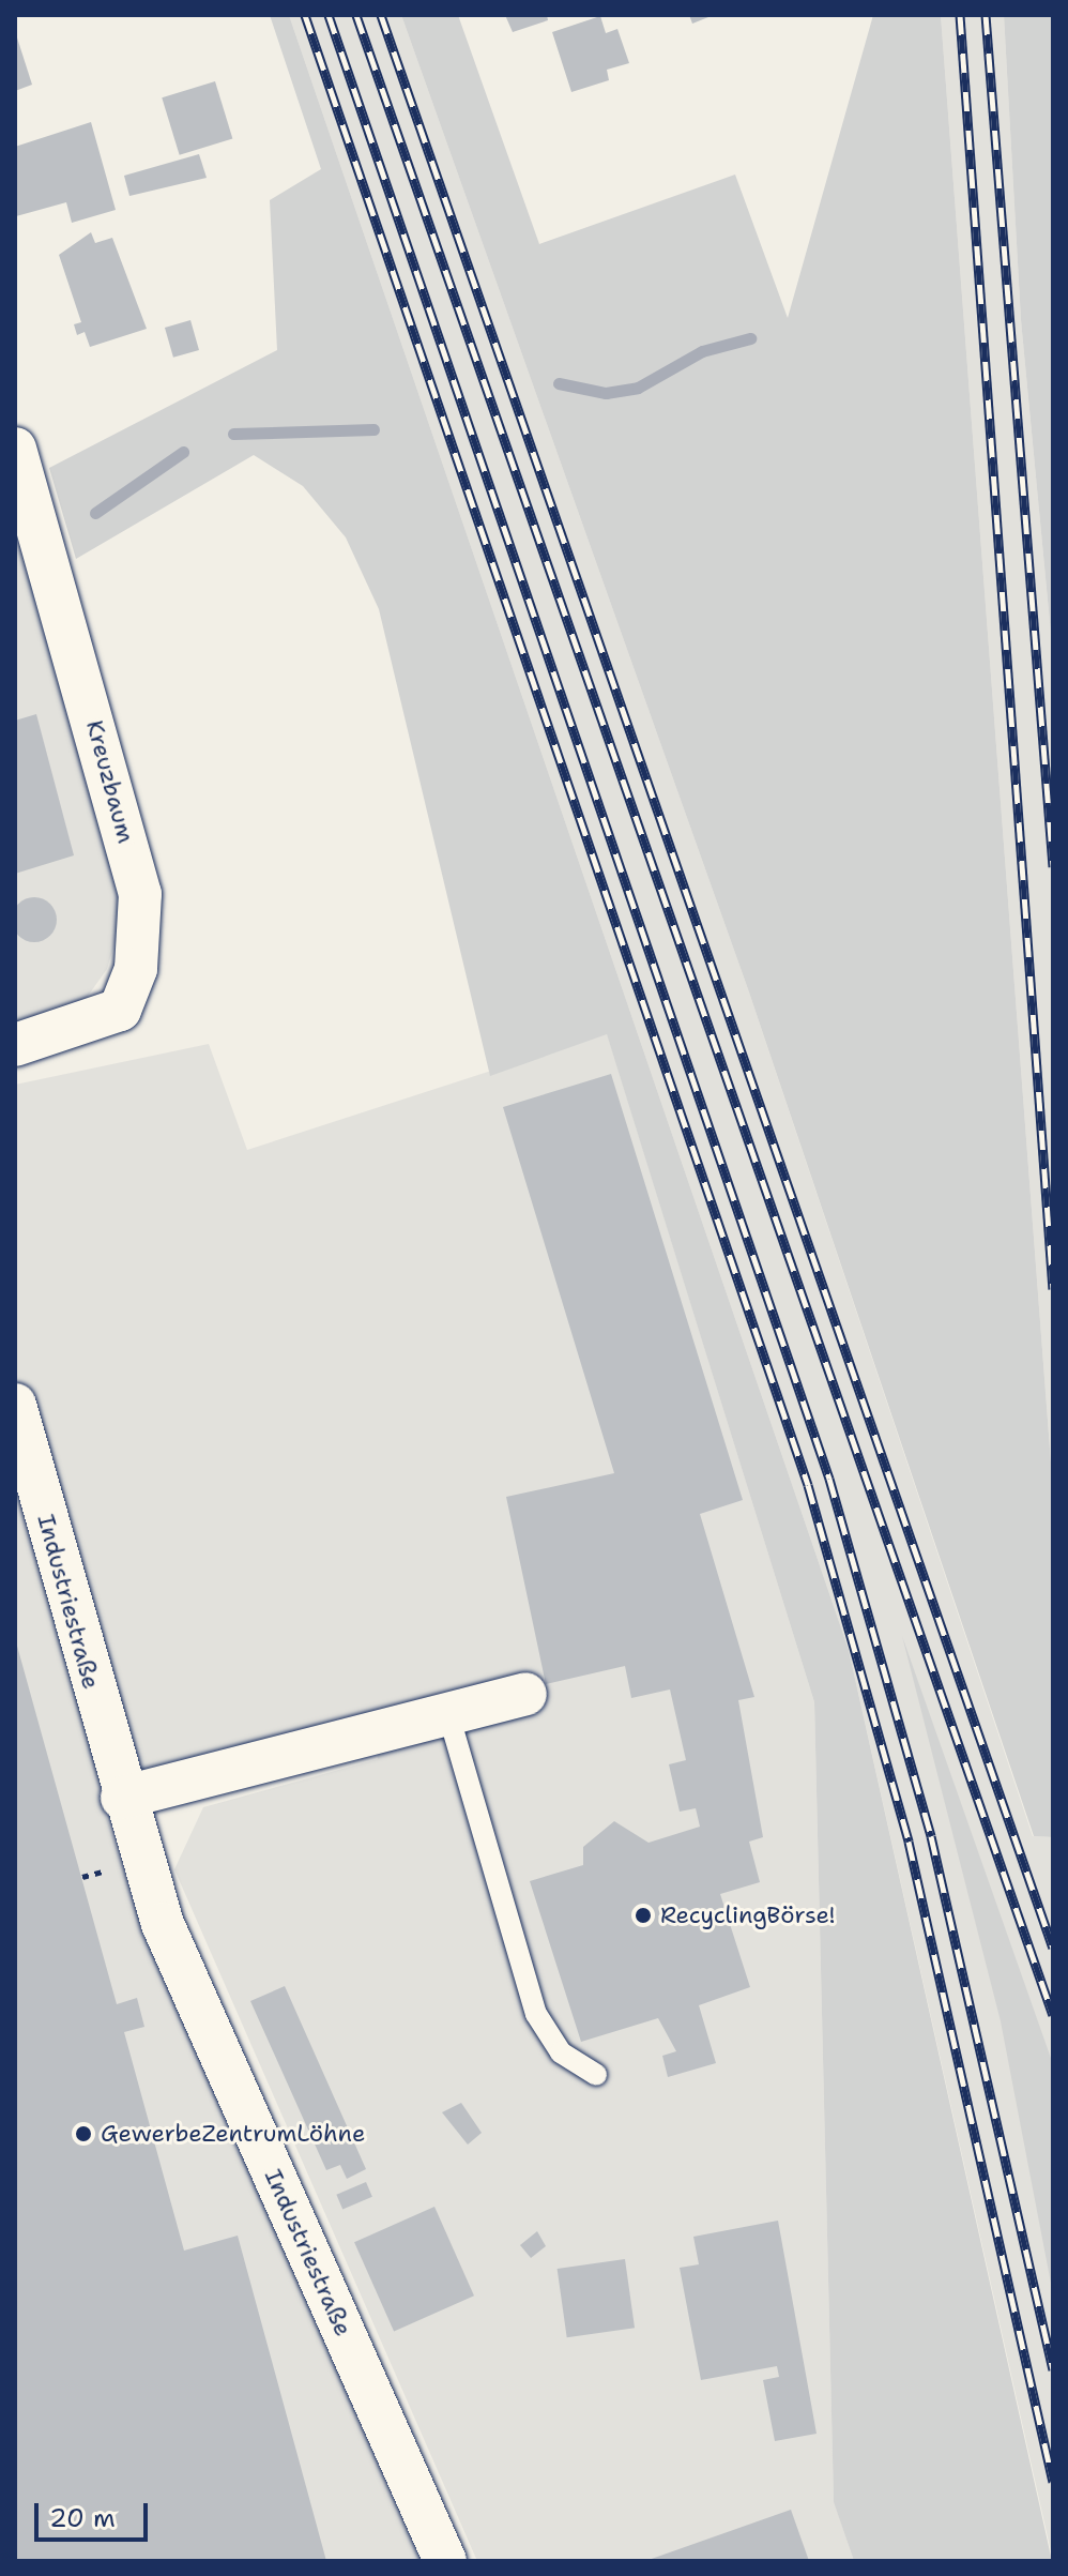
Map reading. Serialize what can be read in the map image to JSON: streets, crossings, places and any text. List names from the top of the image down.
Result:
{
  "streets": {
    "street": ["Kreuzbaum", "Industriestraße"]
  },
  "places": ["RecyclingBörse!", "GewerbeZentrumLöhne"],
  "scale_bar": "20 m"
}
